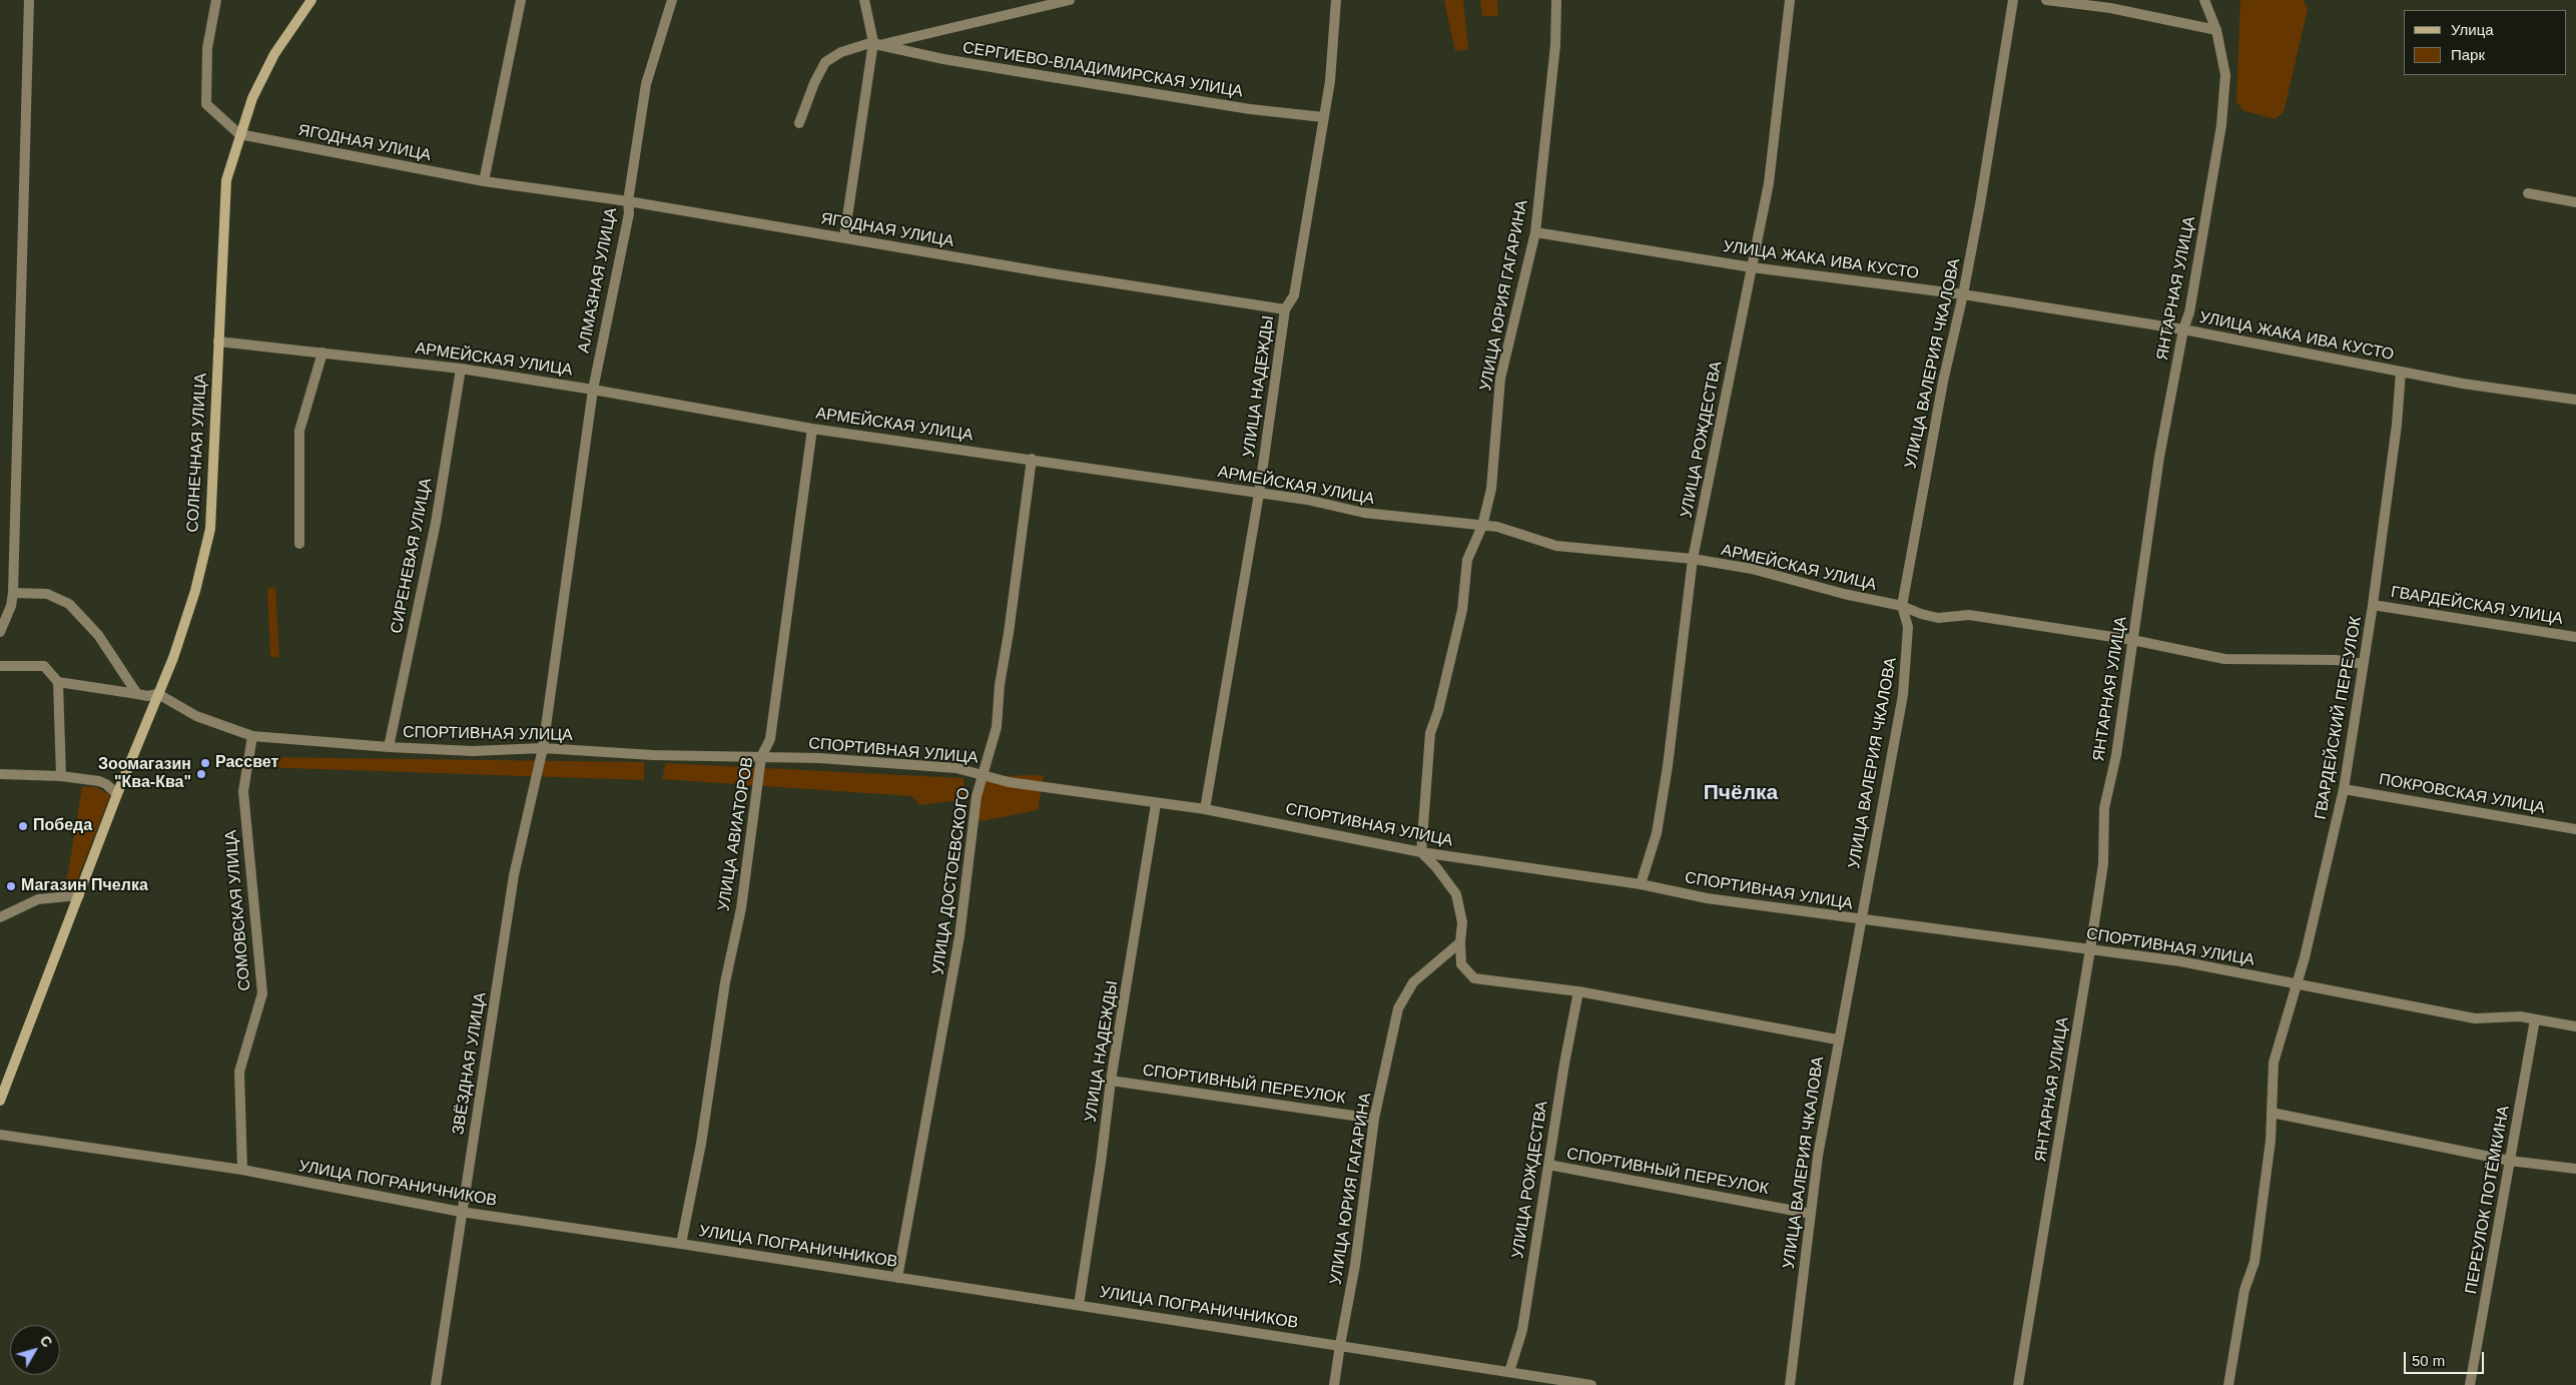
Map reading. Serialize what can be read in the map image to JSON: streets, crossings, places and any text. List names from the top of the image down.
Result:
{
  "streets": {
    "street": [
      "СЕРГИЕВО-ВЛАДИМИРСКАЯ УЛИЦА",
      "ЯГОДНАЯ УЛИЦА",
      "УЛИЦА ЖАКА ИВА КУСТО",
      "АЛМАЗНАЯ УЛИЦА",
      "ЯНТАРНАЯ УЛИЦА",
      "УЛИЦА ЮРИЯ ГАГАРИНА",
      "АРМЕЙСКАЯ УЛИЦА",
      "УЛИЦА ВАЛЕРИЯ ЧКАЛОВА",
      "УЛИЦА НАДЕЖДЫ",
      "УЛИЦА РОЖДЕСТВА",
      "СОЛНЕЧНАЯ УЛИЦА",
      "СИРЕНЕВАЯ УЛИЦА",
      "ГВАРДЕЙСКАЯ УЛИЦА",
      "ГВАРДЕЙСКИЙ ПЕРЕУЛОК",
      "СПОРТИВНАЯ УЛИЦА",
      "ПОКРОВСКАЯ УЛИЦА",
      "УЛИЦА АВИАТОРОВ",
      "УЛИЦА ДОСТОЕВСКОГО",
      "СОМОВСКАЯ УЛИЦА",
      "ЗВЁЗДНАЯ УЛИЦА",
      "СПОРТИВНЫЙ ПЕРЕУЛОК",
      "УЛИЦА ПОГРАНИЧНИКОВ",
      "ПЕРЕУЛОК ПОТЁМКИНА"
    ]
  },
  "crossings": [
    ["СЕРГИЕВО-ВЛАДИМИРСКАЯ УЛИЦА", "УЛИЦА НАДЕЖДЫ"],
    ["ЯГОДНАЯ УЛИЦА", "АЛМАЗНАЯ УЛИЦА"],
    ["ЯГОДНАЯ УЛИЦА", "УЛИЦА НАДЕЖДЫ"],
    ["ЯГОДНАЯ УЛИЦА", "СОЛНЕЧНАЯ УЛИЦА"],
    ["УЛИЦА ЖАКА ИВА КУСТО", "ЯНТАРНАЯ УЛИЦА"],
    ["УЛИЦА ЖАКА ИВА КУСТО", "УЛИЦА ЮРИЯ ГАГАРИНА"],
    ["УЛИЦА ЖАКА ИВА КУСТО", "УЛИЦА ВАЛЕРИЯ ЧКАЛОВА"],
    ["УЛИЦА ЖАКА ИВА КУСТО", "УЛИЦА РОЖДЕСТВА"],
    ["УЛИЦА ЖАКА ИВА КУСТО", "ГВАРДЕЙСКИЙ ПЕРЕУЛОК"],
    ["АЛМАЗНАЯ УЛИЦА", "АРМЕЙСКАЯ УЛИЦА"],
    ["АЛМАЗНАЯ УЛИЦА", "СПОРТИВНАЯ УЛИЦА"],
    ["АЛМАЗНАЯ УЛИЦА", "ЗВЁЗДНАЯ УЛИЦА"],
    ["ЯНТАРНАЯ УЛИЦА", "АРМЕЙСКАЯ УЛИЦА"],
    ["ЯНТАРНАЯ УЛИЦА", "СПОРТИВНАЯ УЛИЦА"],
    ["УЛИЦА ЮРИЯ ГАГАРИНА", "АРМЕЙСКАЯ УЛИЦА"],
    ["УЛИЦА ЮРИЯ ГАГАРИНА", "СПОРТИВНАЯ УЛИЦА"],
    ["УЛИЦА ЮРИЯ ГАГАРИНА", "СПОРТИВНЫЙ ПЕРЕУЛОК"],
    ["УЛИЦА ЮРИЯ ГАГАРИНА", "УЛИЦА ПОГРАНИЧНИКОВ"],
    ["АРМЕЙСКАЯ УЛИЦА", "УЛИЦА ВАЛЕРИЯ ЧКАЛОВА"],
    ["АРМЕЙСКАЯ УЛИЦА", "УЛИЦА НАДЕЖДЫ"],
    ["АРМЕЙСКАЯ УЛИЦА", "УЛИЦА РОЖДЕСТВА"],
    ["АРМЕЙСКАЯ УЛИЦА", "СОЛНЕЧНАЯ УЛИЦА"],
    ["АРМЕЙСКАЯ УЛИЦА", "СИРЕНЕВАЯ УЛИЦА"],
    ["АРМЕЙСКАЯ УЛИЦА", "ГВАРДЕЙСКИЙ ПЕРЕУЛОК"],
    ["АРМЕЙСКАЯ УЛИЦА", "УЛИЦА АВИАТОРОВ"],
    ["АРМЕЙСКАЯ УЛИЦА", "УЛИЦА ДОСТОЕВСКОГО"],
    ["УЛИЦА ВАЛЕРИЯ ЧКАЛОВА", "СПОРТИВНАЯ УЛИЦА"],
    ["УЛИЦА ВАЛЕРИЯ ЧКАЛОВА", "СПОРТИВНЫЙ ПЕРЕУЛОК"],
    ["УЛИЦА НАДЕЖДЫ", "СПОРТИВНАЯ УЛИЦА"],
    ["УЛИЦА НАДЕЖДЫ", "СПОРТИВНЫЙ ПЕРЕУЛОК"],
    ["УЛИЦА НАДЕЖДЫ", "УЛИЦА ПОГРАНИЧНИКОВ"],
    ["УЛИЦА РОЖДЕСТВА", "СПОРТИВНАЯ УЛИЦА"],
    ["УЛИЦА РОЖДЕСТВА", "СПОРТИВНЫЙ ПЕРЕУЛОК"],
    ["УЛИЦА РОЖДЕСТВА", "УЛИЦА ПОГРАНИЧНИКОВ"],
    ["СОЛНЕЧНАЯ УЛИЦА", "СПОРТИВНАЯ УЛИЦА"],
    ["СИРЕНЕВАЯ УЛИЦА", "СПОРТИВНАЯ УЛИЦА"],
    ["ГВАРДЕЙСКАЯ УЛИЦА", "ГВАРДЕЙСКИЙ ПЕРЕУЛОК"],
    ["ГВАРДЕЙСКИЙ ПЕРЕУЛОК", "СПОРТИВНАЯ УЛИЦА"],
    ["ГВАРДЕЙСКИЙ ПЕРЕУЛОК", "ПОКРОВСКАЯ УЛИЦА"],
    ["СПОРТИВНАЯ УЛИЦА", "УЛИЦА АВИАТОРОВ"],
    ["СПОРТИВНАЯ УЛИЦА", "УЛИЦА ДОСТОЕВСКОГО"],
    ["СПОРТИВНАЯ УЛИЦА", "СОМОВСКАЯ УЛИЦА"],
    ["СПОРТИВНАЯ УЛИЦА", "ЗВЁЗДНАЯ УЛИЦА"],
    ["СПОРТИВНАЯ УЛИЦА", "ПЕРЕУЛОК ПОТЁМКИНА"],
    ["УЛИЦА АВИАТОРОВ", "УЛИЦА ПОГРАНИЧНИКОВ"],
    ["УЛИЦА ДОСТОЕВСКОГО", "УЛИЦА ПОГРАНИЧНИКОВ"],
    ["СОМОВСКАЯ УЛИЦА", "УЛИЦА ПОГРАНИЧНИКОВ"],
    ["ЗВЁЗДНАЯ УЛИЦА", "УЛИЦА ПОГРАНИЧНИКОВ"]
  ],
  "districts": ["Пчёлка"],
  "places": [
    "Рассвет",
    "Зоомагазин \"Ква-Ква\"",
    "Победа",
    "Магазин Пчелка"
  ],
  "legend": ["Улица", "Парк"],
  "scale_bar": "50 m",
  "north": "top right"
}
